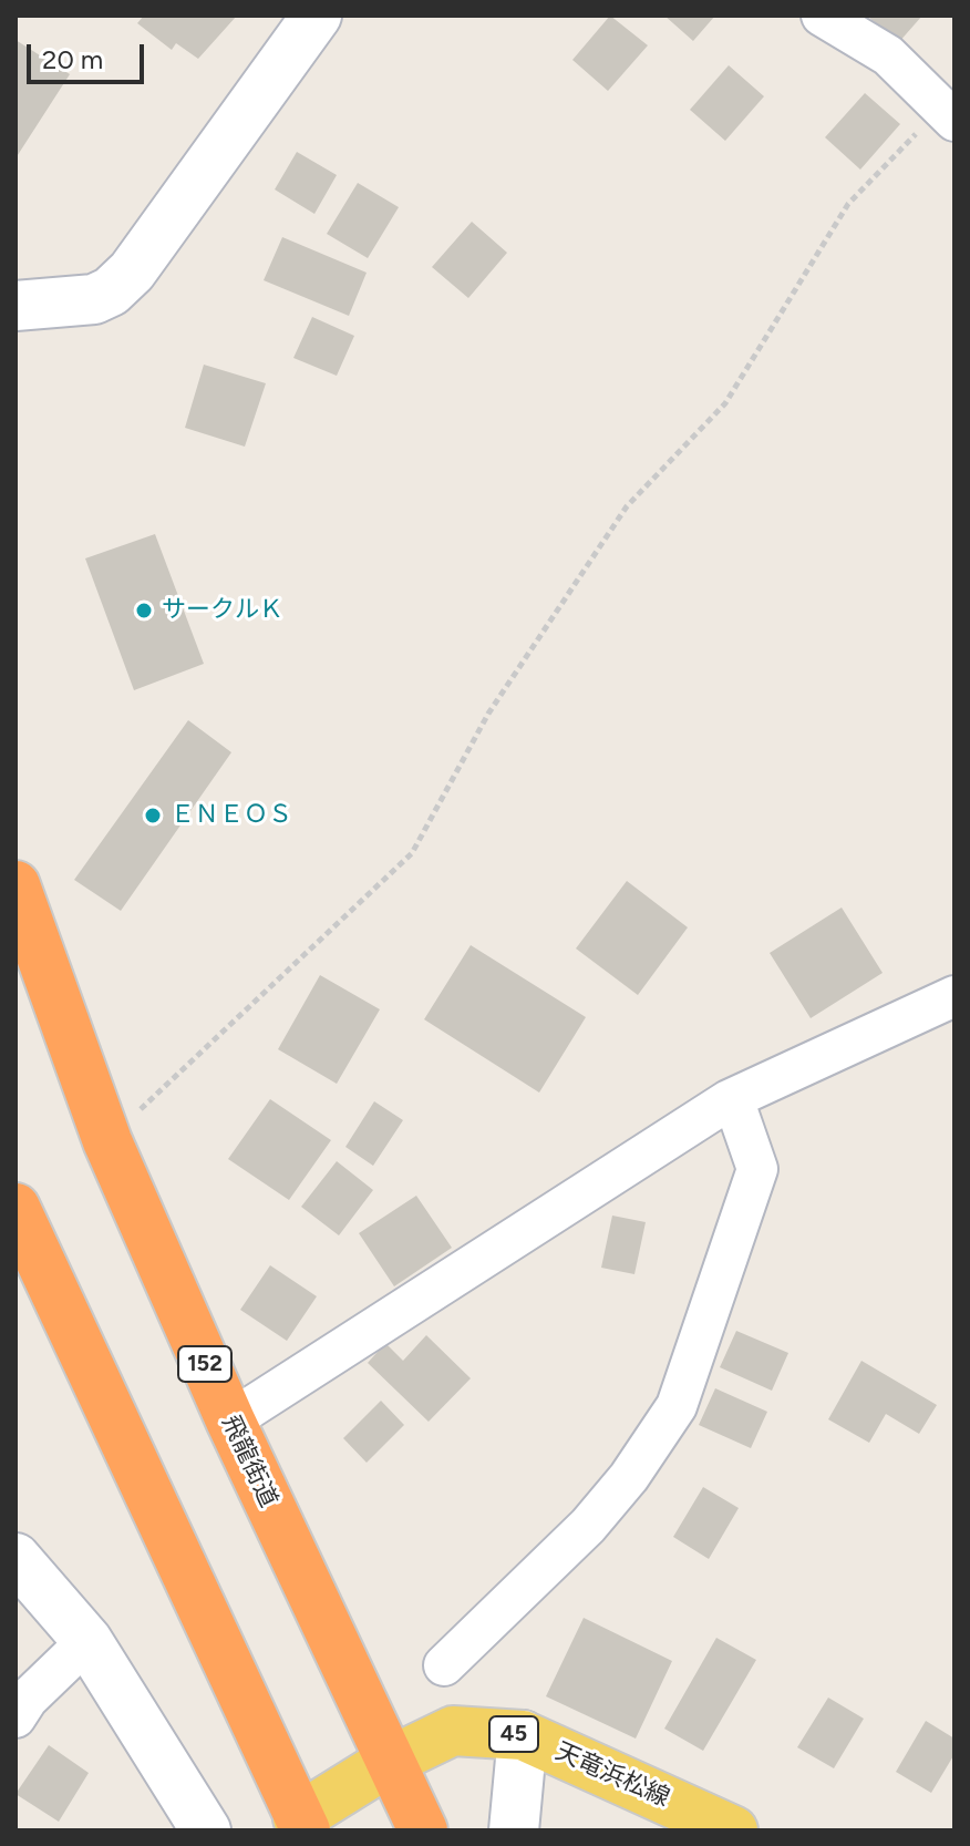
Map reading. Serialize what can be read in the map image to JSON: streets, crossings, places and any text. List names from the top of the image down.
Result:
{
  "streets": {
    "highway": ["152", "飛龍街道"],
    "main road": ["45", "天竜浜松線"]
  },
  "crossings": [
    ["飛龍街道", "天竜浜松線"]
  ],
  "places": ["サークルＫ", "ＥＮＥＯＳ"],
  "scale_bar": "20 m"
}
